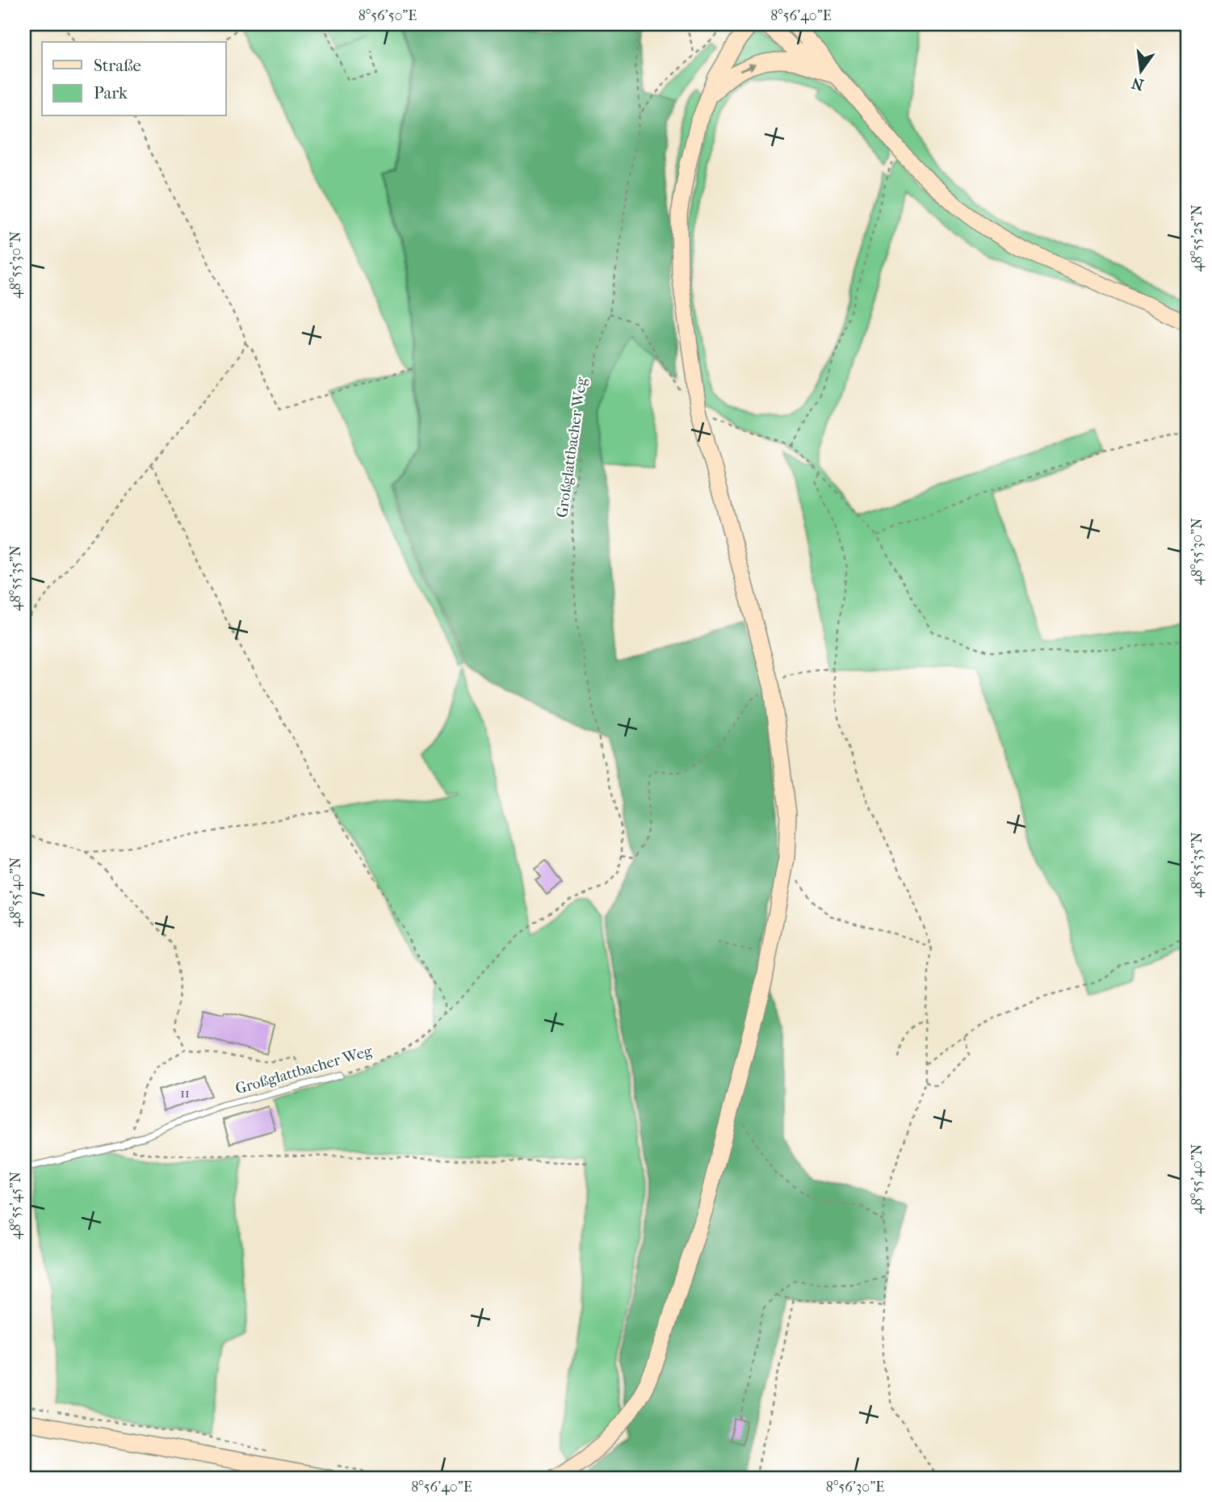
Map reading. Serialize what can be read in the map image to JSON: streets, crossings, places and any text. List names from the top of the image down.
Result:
{
  "streets": {
    "lane": ["Großglattbacher Weg"]
  },
  "house_numbers": ["11"],
  "legend": ["Straße", "Park"],
  "north": "bottom",
  "coordinates": [
    "8°56'50\"E",
    "8°56'40\"E",
    "48°55'25\"N",
    "48°55'30\"N",
    "48°55'35\"N",
    "48°55'40\"N",
    "48°55'45\"N",
    "8°56'30\"E"
  ]
}
